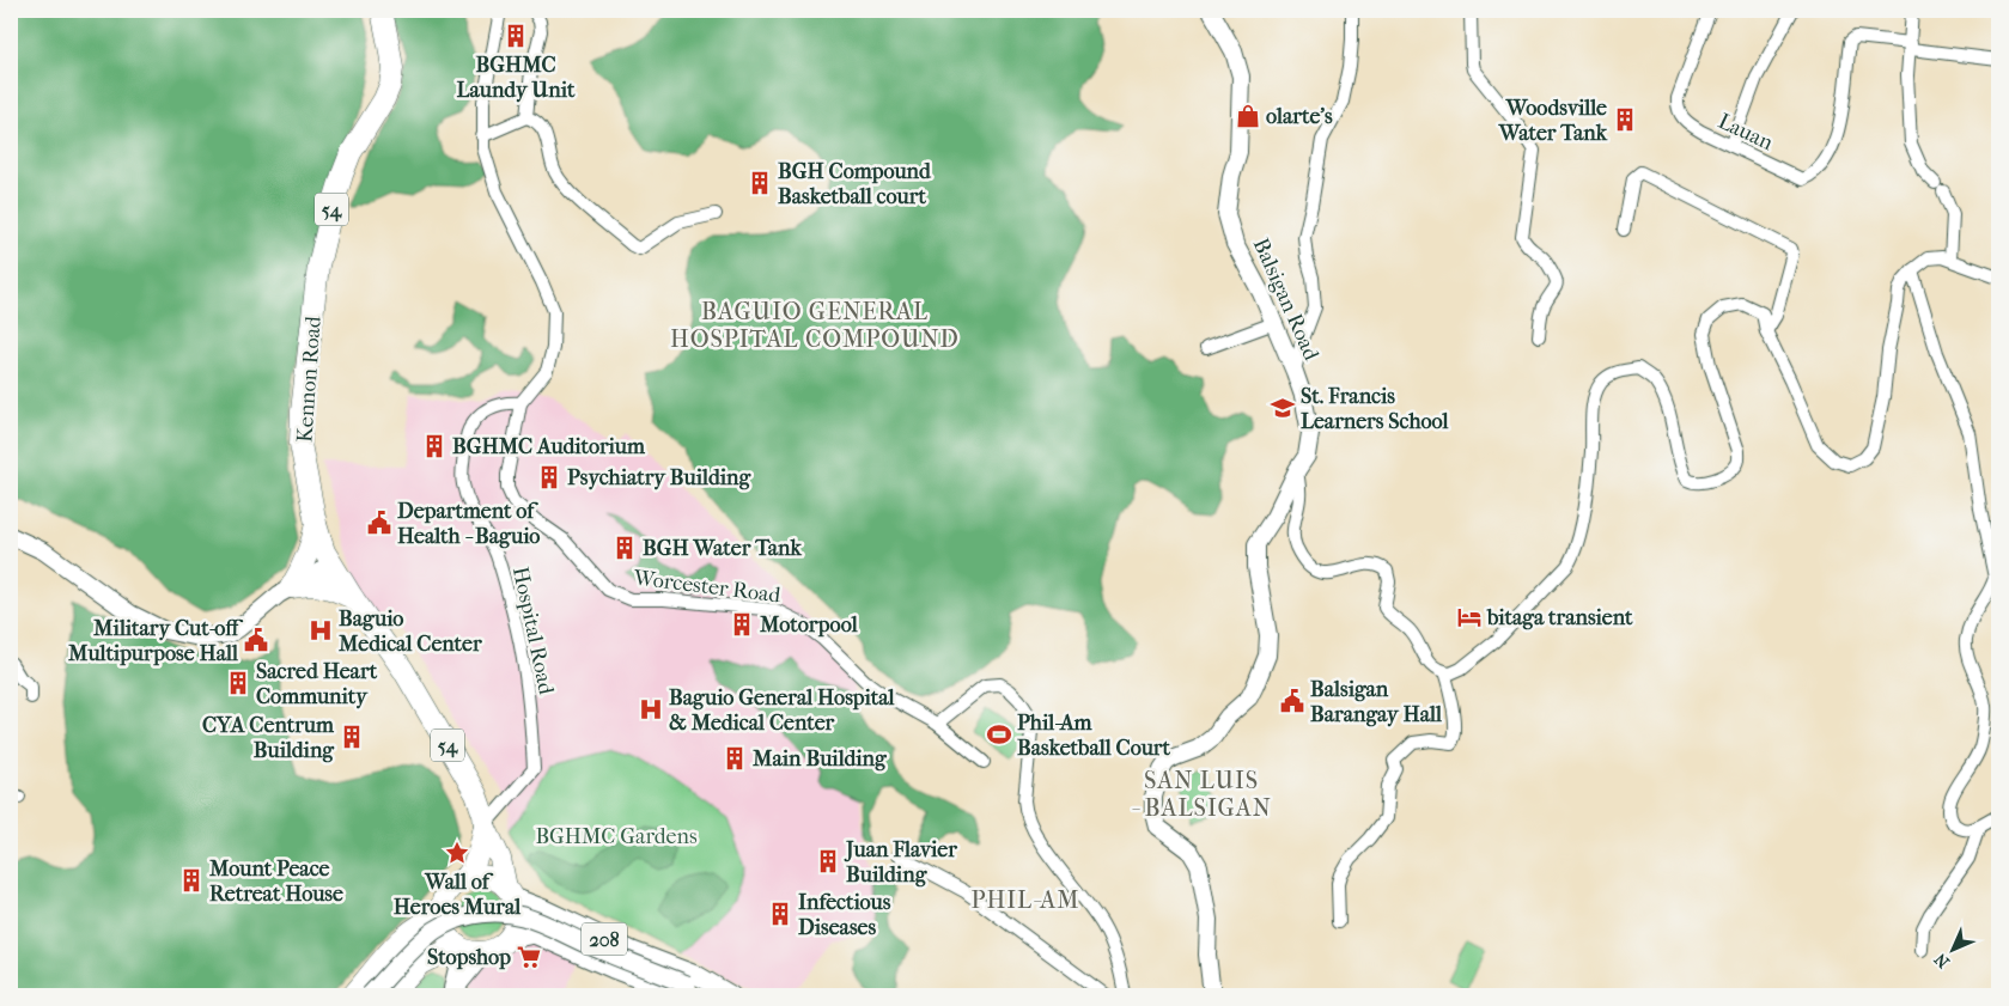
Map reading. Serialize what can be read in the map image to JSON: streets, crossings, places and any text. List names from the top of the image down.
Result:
{
  "streets": {
    "highway": ["54", "Kennon Road"],
    "main road": ["208"],
    "street": [
      "Lauan",
      "Balsigan Road",
      "Worcester Road",
      "Hospital Road"
    ]
  },
  "crossings": [
    ["54", "Kennon Road"],
    ["54", "208"],
    ["Kennon Road", "Hospital Road"],
    ["Kennon Road", "208"],
    ["Worcester Road", "Hospital Road"]
  ],
  "districts": ["BAGUIO GENERAL HOSPITAL COMPOUND", "SAN LUIS - BALSIGAN", "PHIL-AM"],
  "parks": ["BGHMC Gardens"],
  "places": {
    "building": [
      "BGHMC Laundy Unit",
      "Woodsville Water Tank",
      "BGH Compound Basketball court",
      "BGHMC Auditorium",
      "Psychiatry Building",
      "BGH Water Tank",
      "Motorpool",
      "Sacred Heart Community",
      "CYA Centrum Building",
      "Main Building",
      "Juan Flavier Building",
      "Mount Peace Retreat House",
      "Infectious Diseases"
    ],
    "shop": ["olarte's"],
    "school or university": ["St. Francis Learners School"],
    "public building": ["Department of Health - Baguio", "Military Cut-off Multipurpose Hall", "Balsigan Barangay Hall"],
    "hotel": ["bitaga transient"],
    "hospital": ["Baguio Medical Center", "Baguio General Hospital & Medical Center"],
    "sports": ["Phil-Am Basketball Court"],
    "place": ["Wall of Heroes Mural"],
    "supermarket": ["Stopshop"]
  },
  "north": "bottom left"
}
